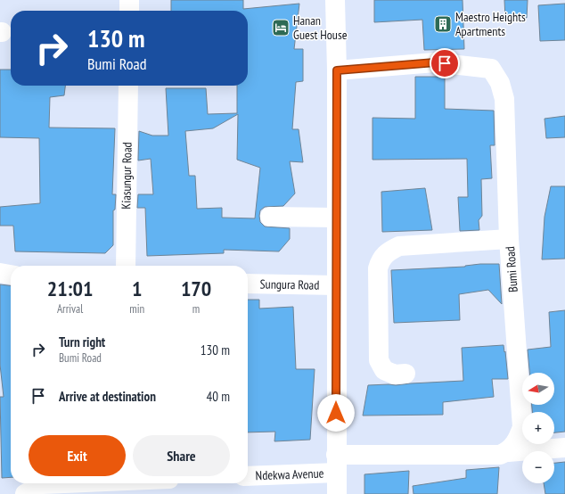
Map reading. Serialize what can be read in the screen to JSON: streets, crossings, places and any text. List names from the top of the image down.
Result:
{
  "streets": {
    "street": [
      "Kiasungur Road",
      "Bumi Road",
      "Sungura Road",
      "Ndekwa Avenue"
    ]
  },
  "places": {
    "building": ["Maestro Heights Apartments"],
    "hotel": ["Hanan Guest House"]
  },
  "north": "left",
  "page": {
    "turn": ["130 m", "Bumi Road"],
    "eta": [
      "21:01",
      "Arrival",
      "1",
      "min",
      "170",
      "m"
    ],
    "list": [
      {
        "name": "Turn right",
        "note": "Bumi Road",
        "value": "130 m"
      },
      {
        "name": "Arrive at destination",
        "value": "40 m"
      }
    ],
    "map_buttons": ["+", "−"],
    "buttons": ["Exit", "Share"]
  }
}
